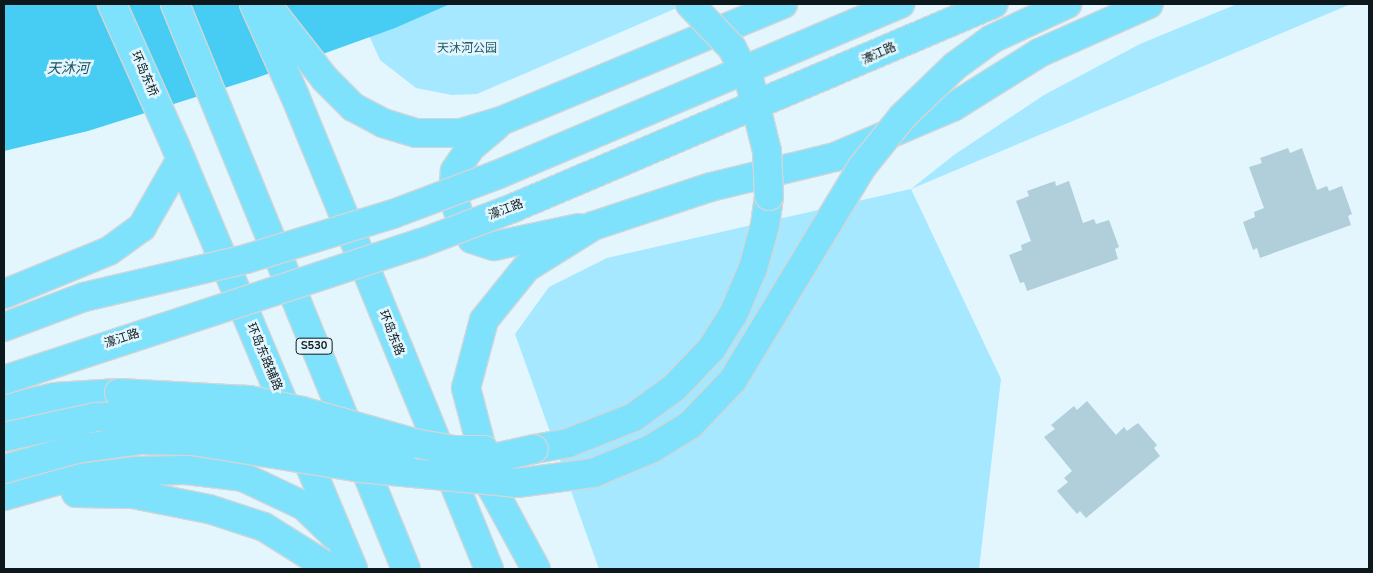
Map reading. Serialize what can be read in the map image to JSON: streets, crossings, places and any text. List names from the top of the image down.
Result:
{
  "streets": {
    "main road": [
      "濠江路",
      "环岛东桥",
      "环岛东路",
      "S530",
      "环岛东路辅路"
    ]
  },
  "crossings": [
    ["环岛东桥", "环岛东路辅路"]
  ],
  "water": ["天沐河"],
  "parks": ["天沐河公园"]
}
